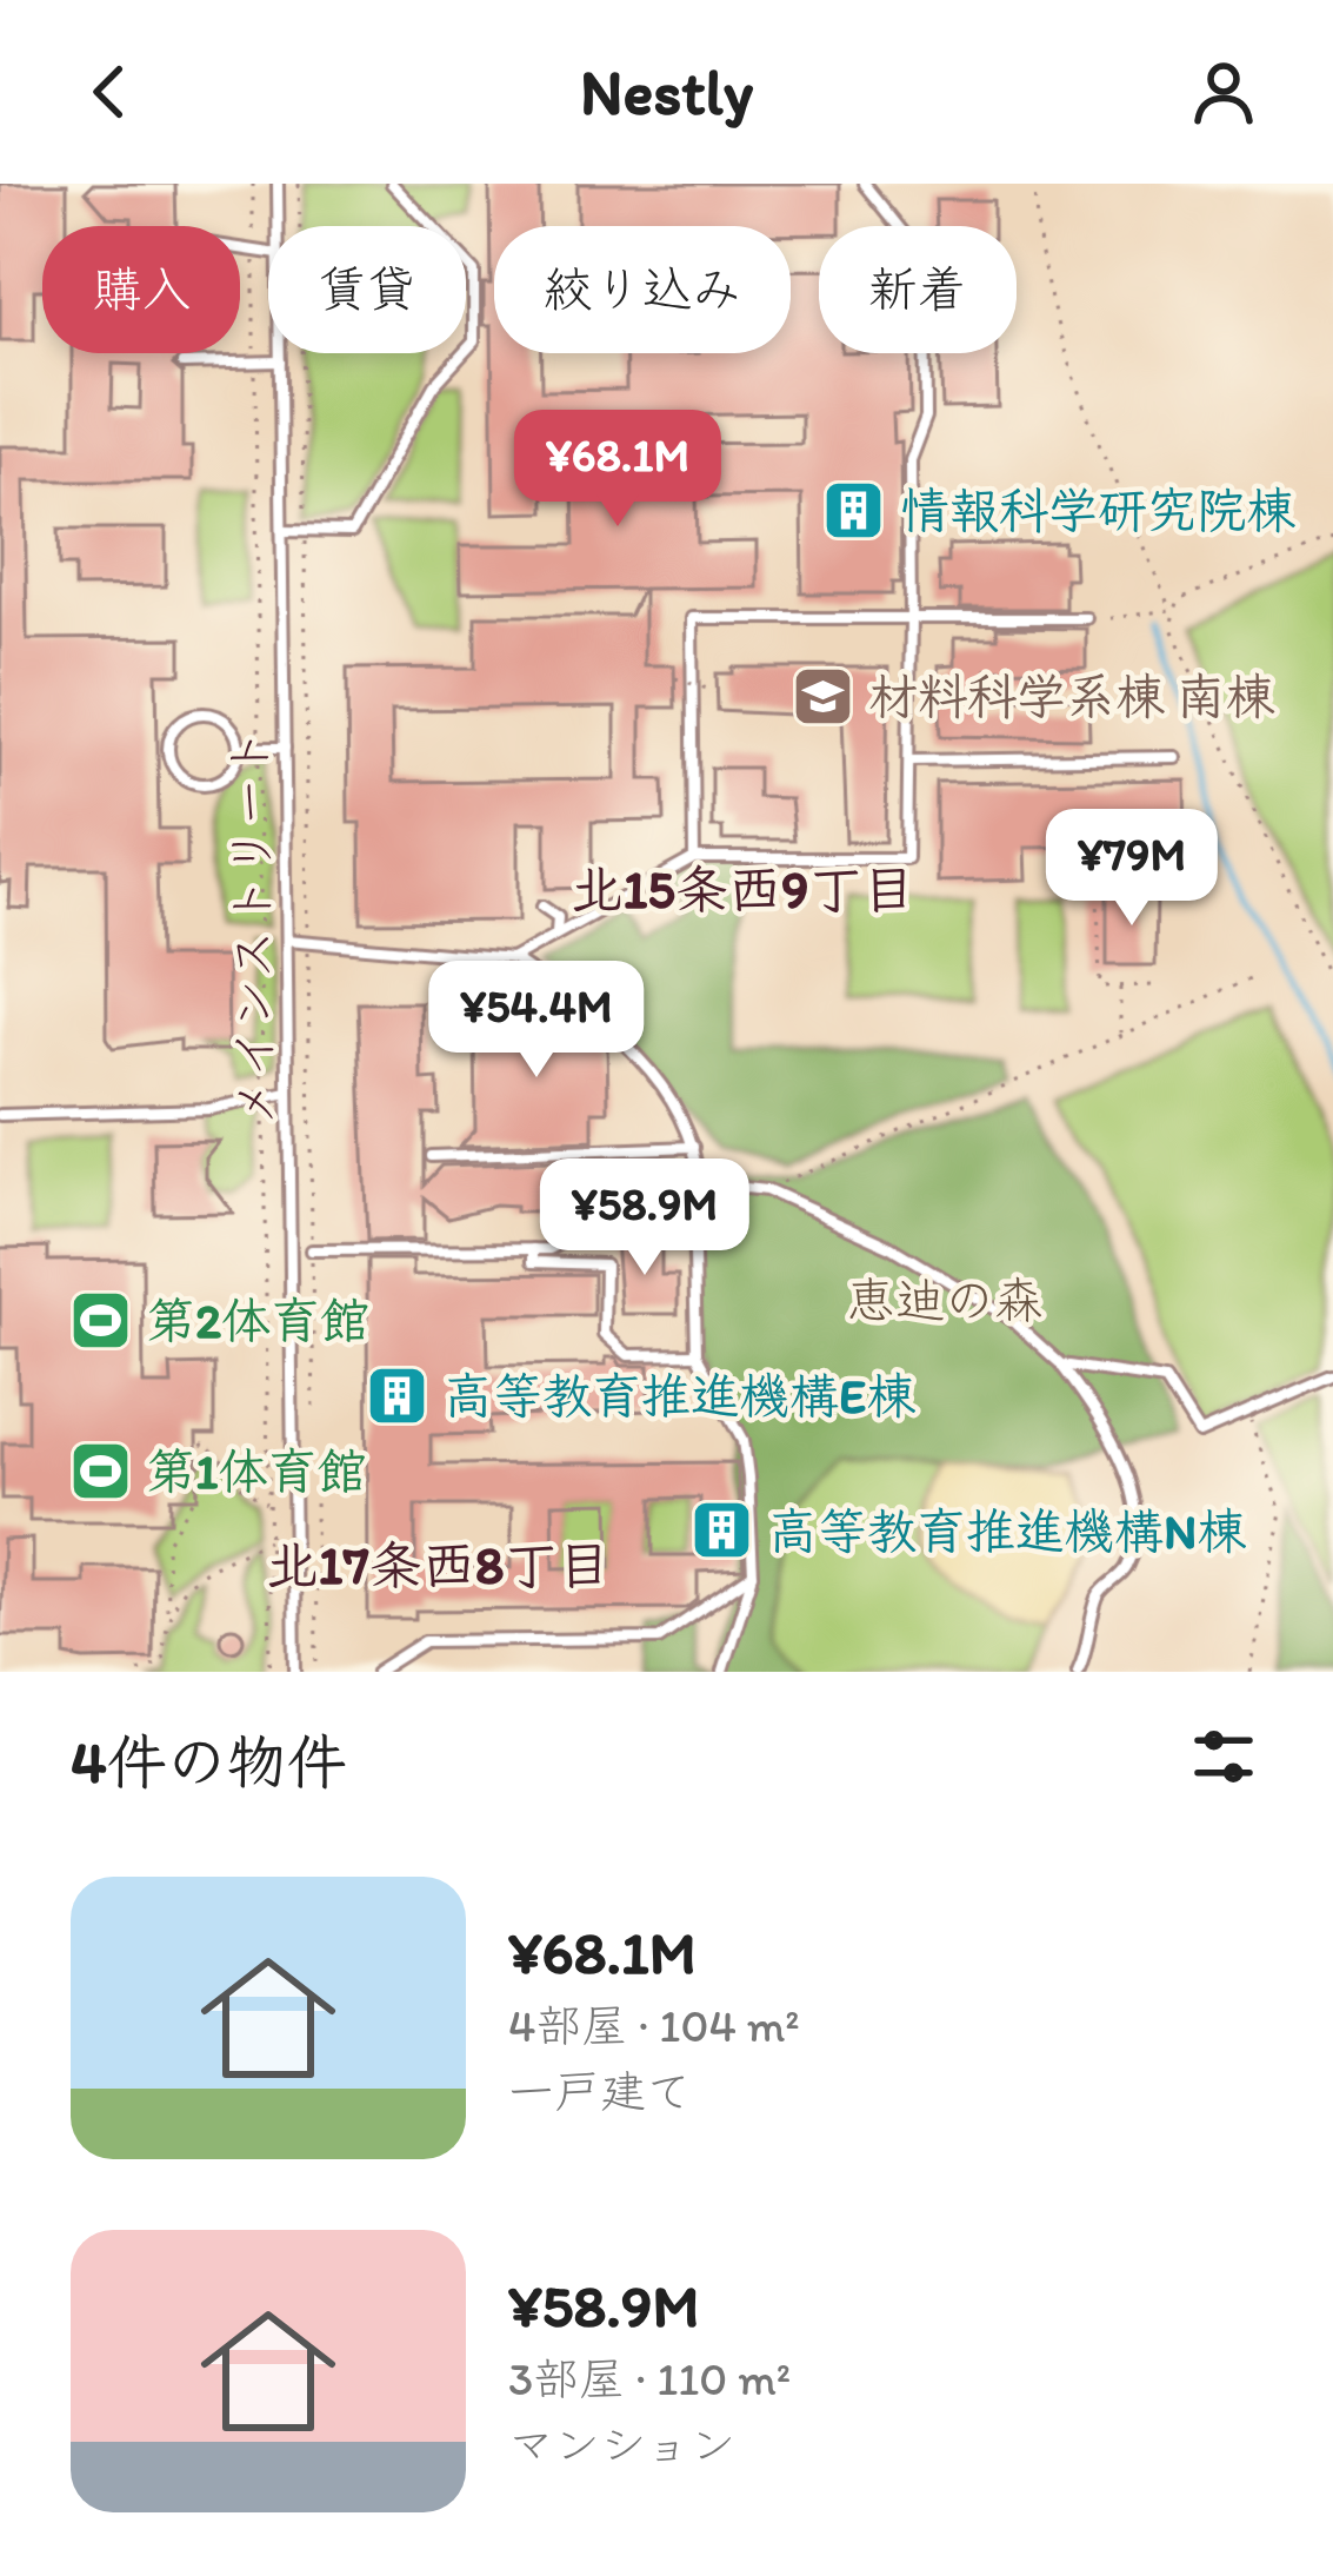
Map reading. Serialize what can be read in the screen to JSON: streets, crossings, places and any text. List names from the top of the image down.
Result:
{
  "streets": {
    "lane": ["メインストリート"]
  },
  "districts": ["北15条西9丁目", "北17条西8丁目"],
  "parks": ["恵迪の森"],
  "places": {
    "building": ["情報科学研究院棟", "高等教育推進機構E棟", "高等教育推進機構N棟"],
    "school or university": ["材料科学系棟 南棟"],
    "sports": ["第2体育館", "第1体育館"]
  },
  "page": {
    "header": "Nestly",
    "chip": [
      "購入",
      "賃貸",
      "絞り込み",
      "新着"
    ],
    "price": [
      "¥68.1M",
      "¥79M",
      "¥54.4M",
      "¥58.9M"
    ],
    "heading": "4件の物件",
    "list": [
      {
        "name": "¥68.1M",
        "note": "4部屋 · 104 m² · 一戸建て"
      },
      {
        "name": "¥58.9M",
        "note": "3部屋 · 110 m² · マンション"
      }
    ]
  }
}
